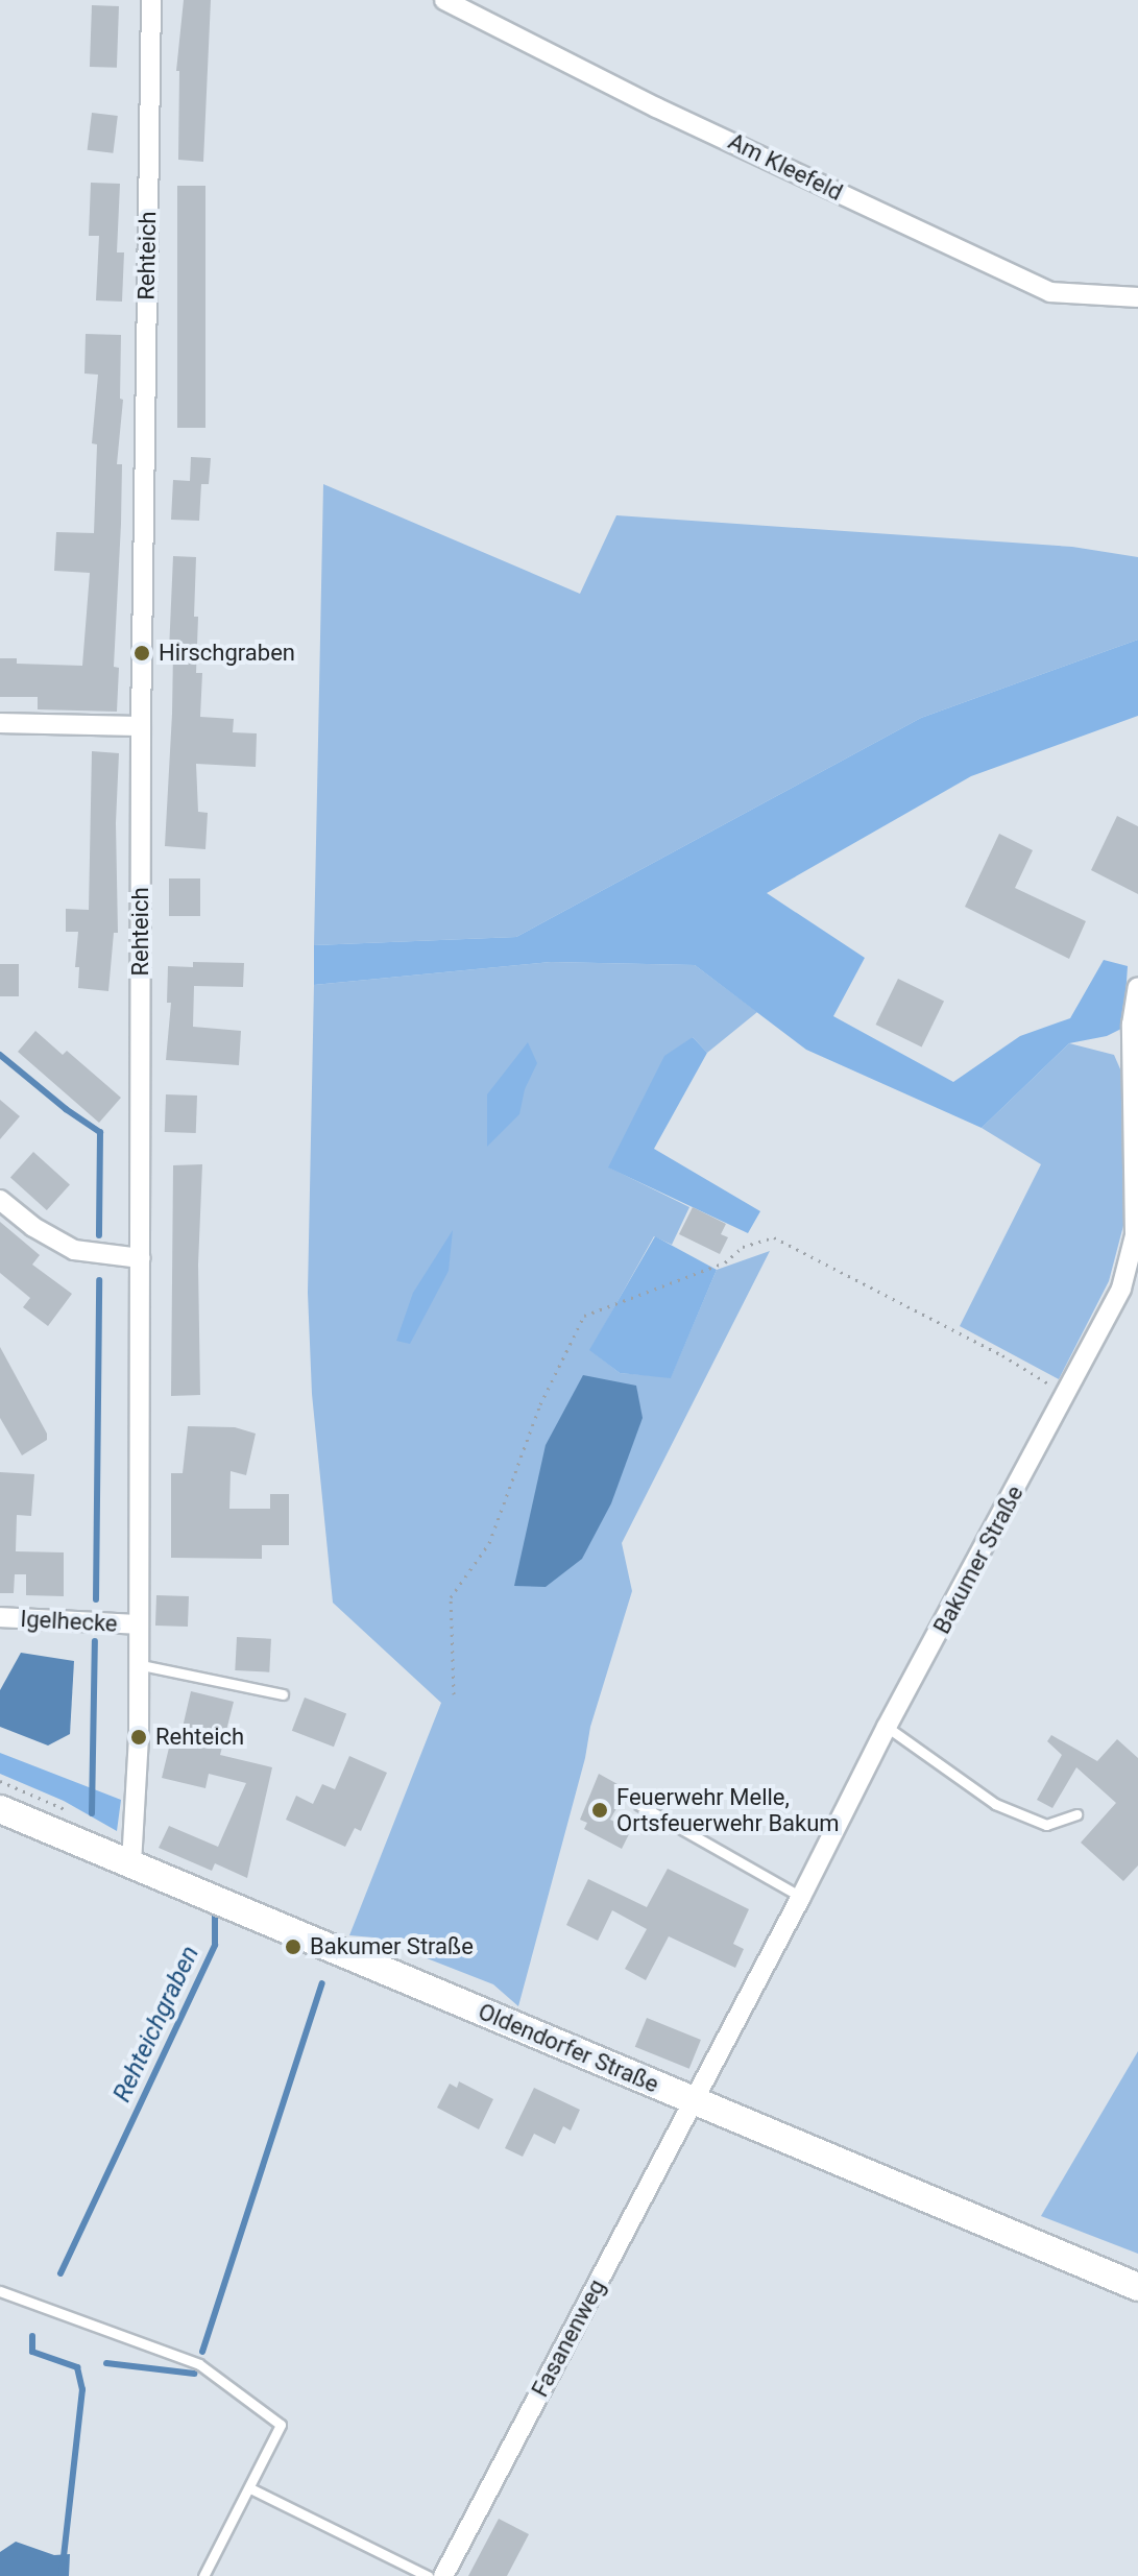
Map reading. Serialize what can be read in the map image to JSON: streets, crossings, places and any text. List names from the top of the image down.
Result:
{
  "streets": {
    "main road": ["Oldendorfer Straße"],
    "street": [
      "Am Kleefeld",
      "Rehteich",
      "Bakumer Straße",
      "Igelhecke",
      "Fasanenweg"
    ]
  },
  "crossings": [
    ["Rehteich", "Igelhecke"],
    ["Rehteich", "Oldendorfer Straße"],
    ["Bakumer Straße", "Oldendorfer Straße"],
    ["Bakumer Straße", "Fasanenweg"],
    ["Oldendorfer Straße", "Fasanenweg"]
  ],
  "water": ["Rehteichgraben"],
  "places": [
    "Hirschgraben",
    "Rehteich",
    "Feuerwehr Melle, Ortsfeuerwehr Bakum",
    "Bakumer Straße"
  ]
}
